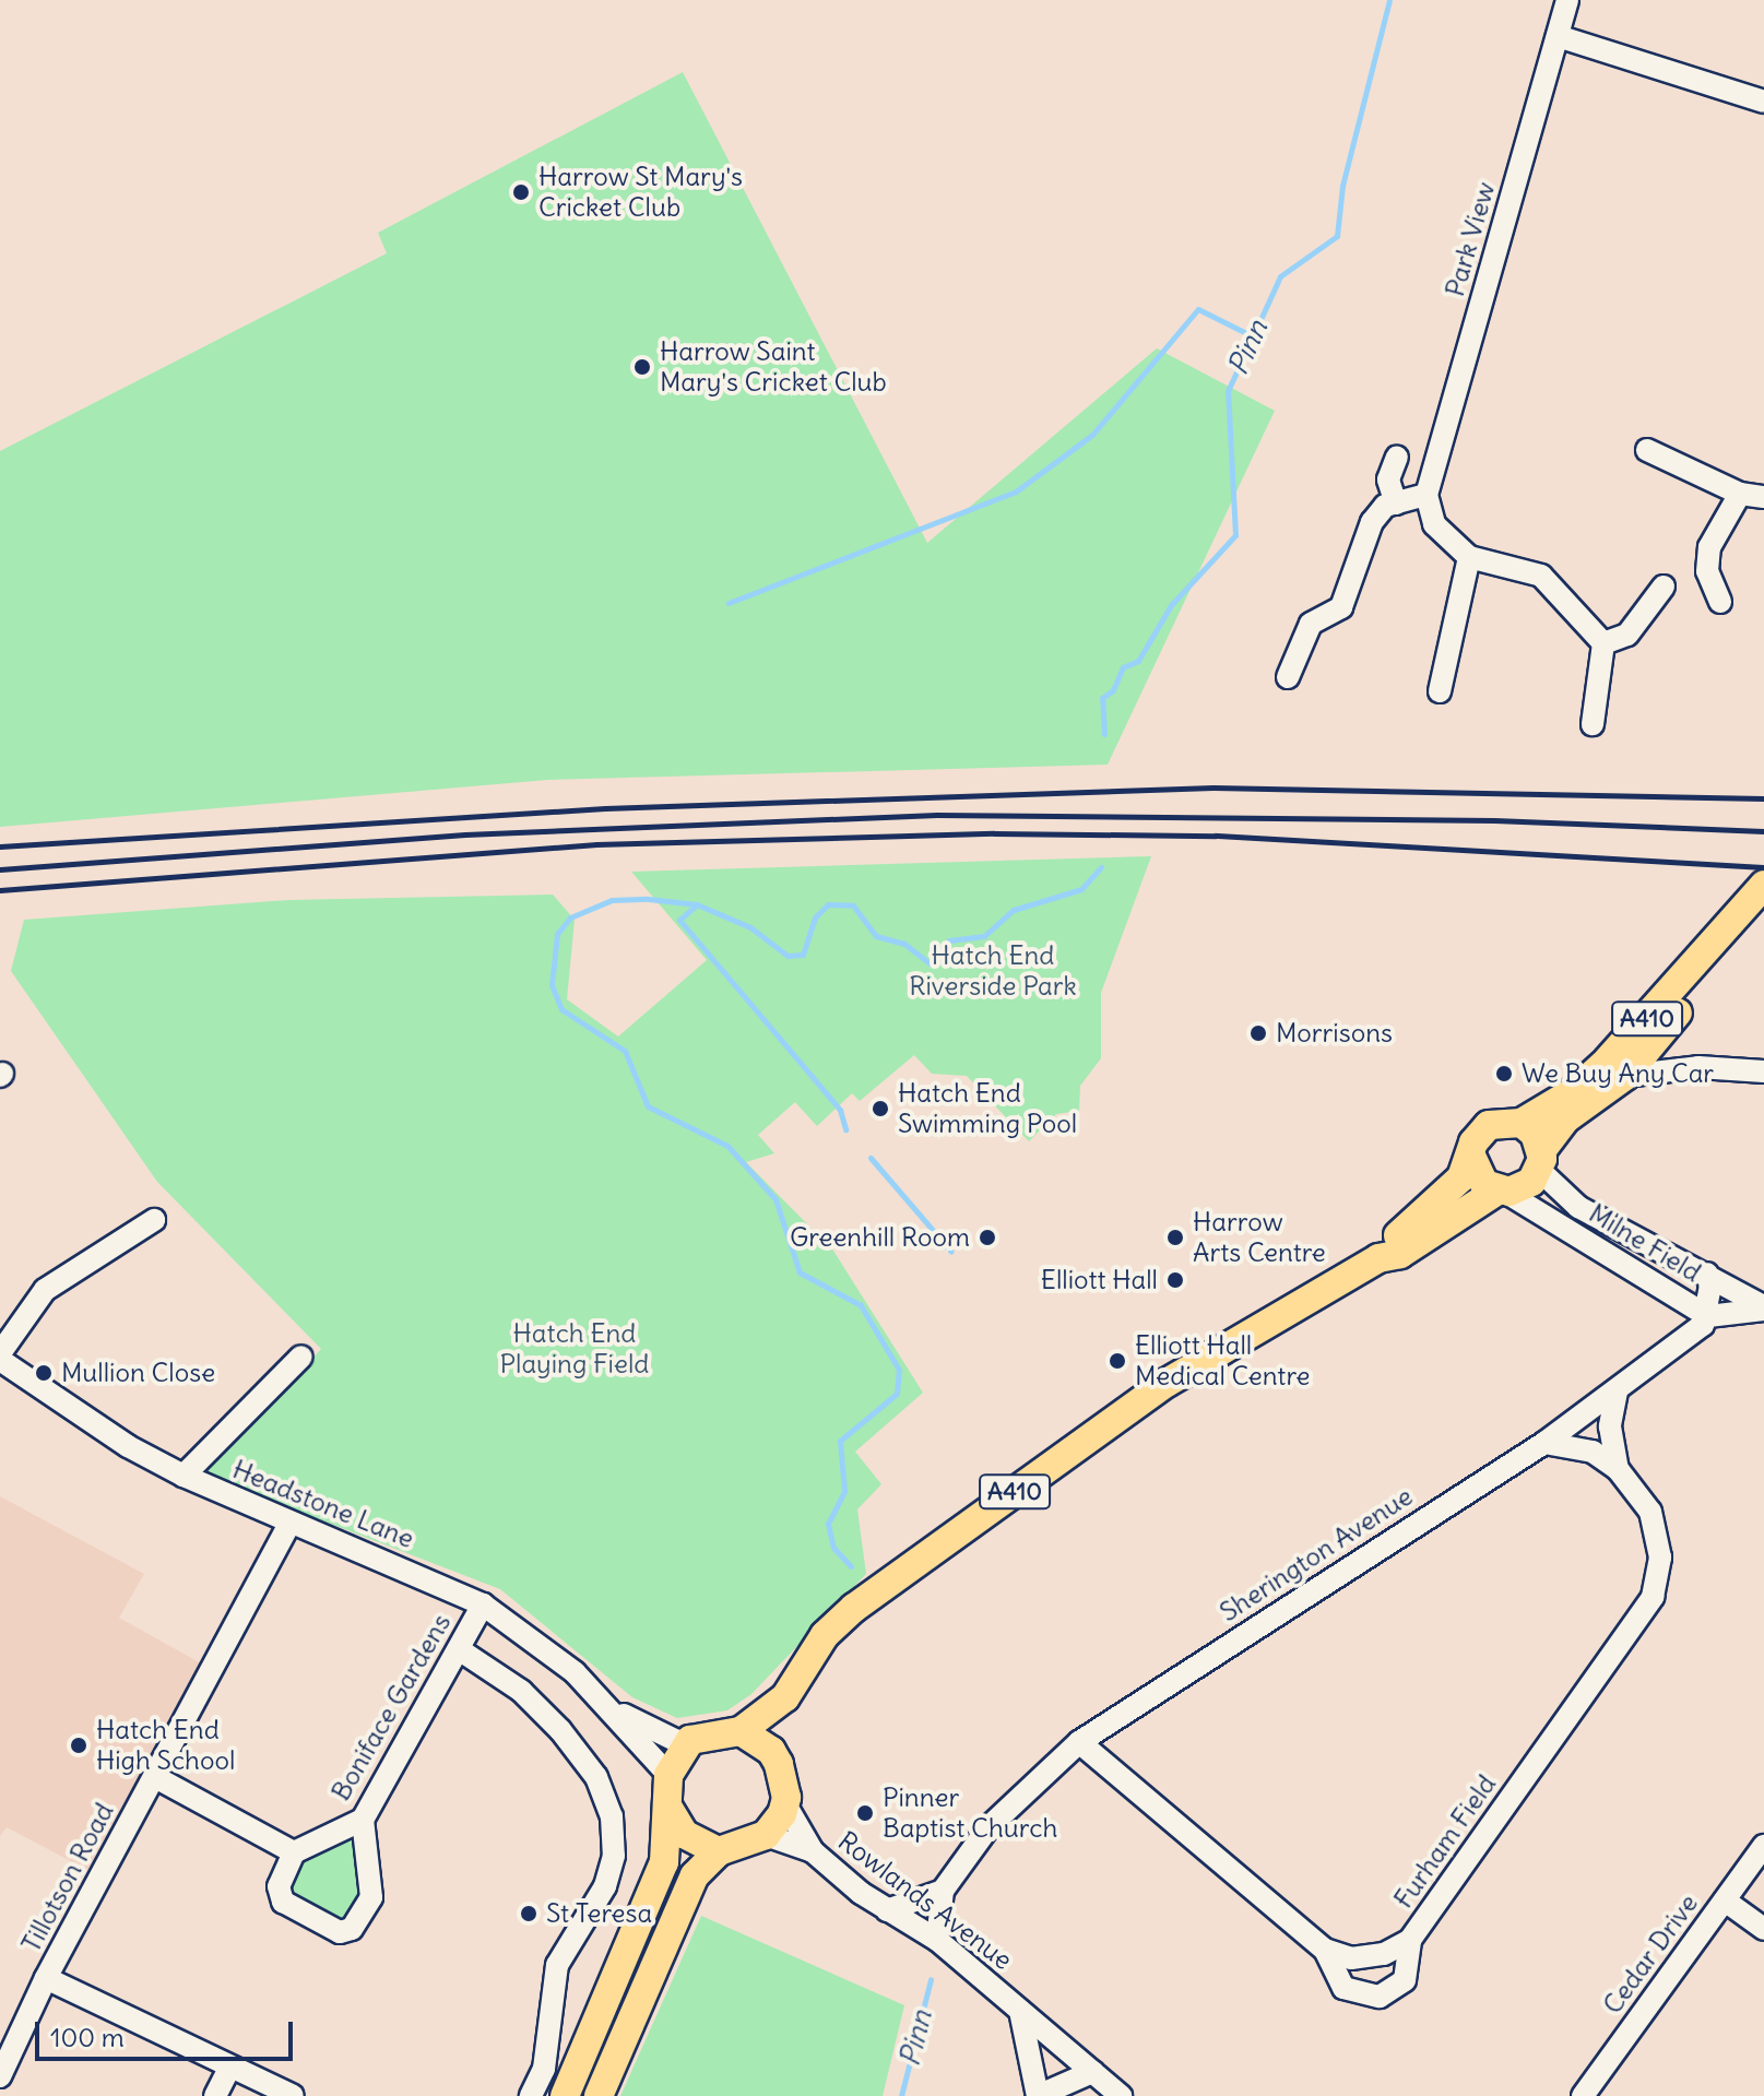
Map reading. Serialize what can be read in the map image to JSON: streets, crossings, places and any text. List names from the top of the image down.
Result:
{
  "streets": {
    "main road": ["A410"],
    "street": [
      "Park View",
      "Milne Field",
      "Headstone Lane",
      "Sherington Avenue",
      "Boniface Gardens",
      "Furham Field",
      "Tillotson Road",
      "Rowlands Avenue",
      "Cedar Drive"
    ]
  },
  "crossings": [
    ["A410", "Milne Field"],
    ["A410", "Headstone Lane"],
    ["A410", "Rowlands Avenue"],
    ["Milne Field", "Sherington Avenue"],
    ["Headstone Lane", "Boniface Gardens"],
    ["Headstone Lane", "Tillotson Road"],
    ["Headstone Lane", "Rowlands Avenue"],
    ["Sherington Avenue", "Furham Field"],
    ["Sherington Avenue", "Rowlands Avenue"]
  ],
  "water": ["Pinn"],
  "parks": ["Hatch End Riverside Park", "Hatch End Playing Field"],
  "places": [
    "Harrow St Mary's Cricket Club",
    "Harrow Saint Mary's Cricket Club",
    "Morrisons",
    "We Buy Any Car",
    "Hatch End Swimming Pool",
    "Greenhill Room",
    "Harrow Arts Centre",
    "Elliott Hall",
    "Elliott Hall Medical Centre",
    "Mullion Close",
    "Hatch End High School",
    "Pinner Baptist Church",
    "St Teresa"
  ],
  "scale_bar": "100 m"
}
